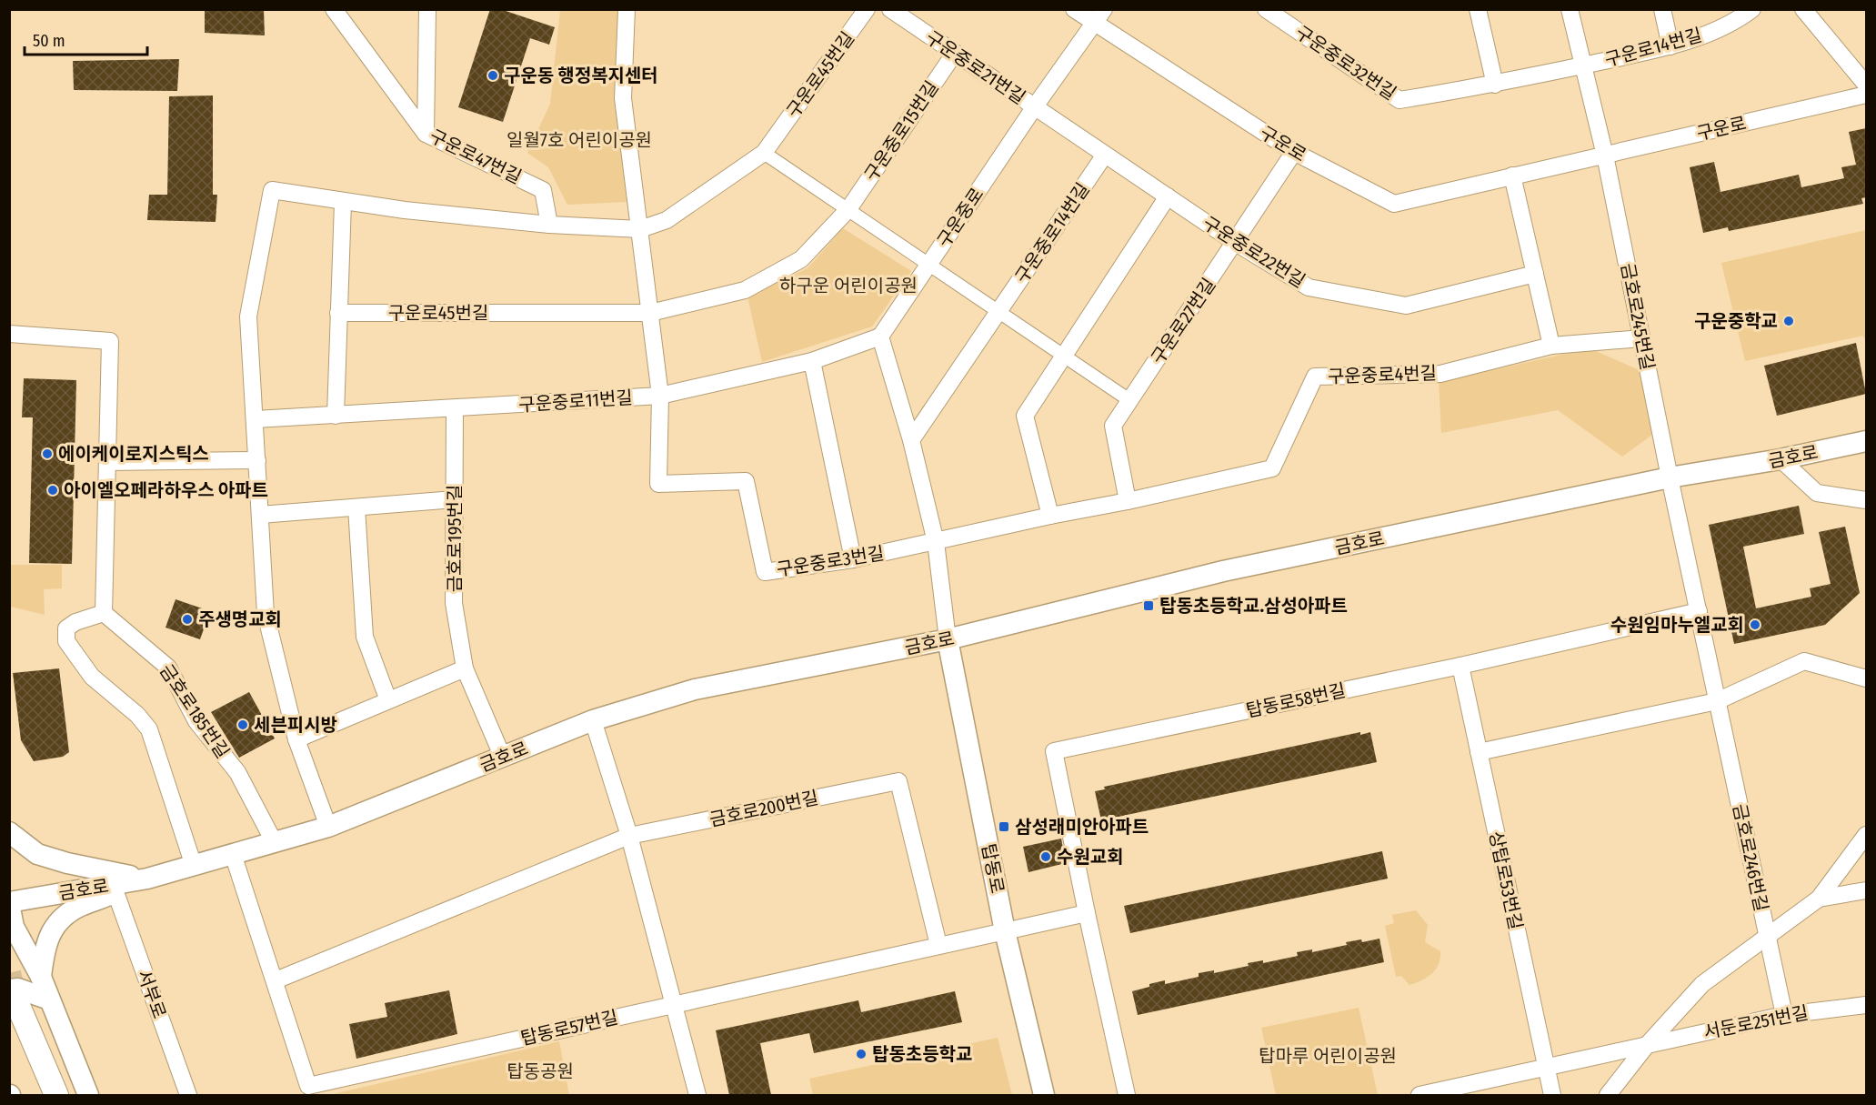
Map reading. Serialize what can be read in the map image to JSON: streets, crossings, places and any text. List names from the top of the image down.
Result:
{
  "streets": {
    "street": [
      "구운로14번길",
      "구운중로32번길",
      "구운중로21번길",
      "구운로45번길",
      "구운로",
      "구운중로15번길",
      "구운로47번길",
      "구운중로",
      "구운중로14번길",
      "구운중로22번길",
      "금호로245번길",
      "구운로27번길",
      "구운중로4번길",
      "구운중로11번길",
      "금호로",
      "금호로195번길",
      "구운중로3번길",
      "탑동로58번길",
      "금호로185번길",
      "금호로200번길",
      "금호로246번길",
      "탑동로",
      "상탑로53번길",
      "서부로",
      "서둔로251번길",
      "탑동로57번길"
    ]
  },
  "crossings": [
    ["구운로14번길", "구운중로32번길"],
    ["구운로14번길", "구운로"],
    ["구운로14번길", "금호로245번길"],
    ["구운중로21번길", "구운중로15번길"],
    ["구운중로21번길", "구운중로"],
    ["구운중로21번길", "구운중로22번길"],
    ["구운로45번길", "구운중로15번길"],
    ["구운로45번길", "구운로47번길"],
    ["구운로45번길", "구운중로11번길"],
    ["구운로45번길", "금호로"],
    ["구운로", "구운중로"],
    ["구운로", "금호로245번길"],
    ["구운로", "구운로27번길"],
    ["구운중로", "구운중로22번길"],
    ["구운중로", "구운중로11번길"],
    ["구운중로14번길", "구운중로22번길"],
    ["구운중로22번길", "구운로27번길"],
    ["금호로245번길", "구운중로4번길"],
    ["금호로245번길", "금호로"],
    ["금호로245번길", "금호로246번길"],
    ["구운로27번길", "구운중로4번길"],
    ["구운중로4번길", "구운중로3번길"],
    ["구운중로11번길", "금호로195번길"],
    ["구운중로11번길", "구운중로3번길"],
    ["금호로", "금호로195번길"],
    ["금호로", "금호로185번길"],
    ["금호로", "금호로246번길"],
    ["금호로", "탑동로"],
    ["금호로", "탑동로57번길"],
    ["탑동로58번길", "금호로246번길"],
    ["탑동로58번길", "상탑로53번길"],
    ["금호로200번길", "탑동로57번길"],
    ["금호로246번길", "서둔로251번길"],
    ["탑동로", "탑동로57번길"],
    ["상탑로53번길", "서둔로251번길"]
  ],
  "parks": [
    "일월7호 어린이공원",
    "하구운 어린이공원",
    "탑마루 어린이공원",
    "탑동공원"
  ],
  "places": {
    "other": [
      "구운동 행정복지센터",
      "구운중학교",
      "에이케이로지스틱스",
      "아이엘오페라하우스 아파트",
      "주생명교회",
      "수원임마누엘교회",
      "세븐피시방",
      "수원교회",
      "탑동초등학교"
    ],
    "transit": ["탑동초등학교.삼성아파트", "삼성래미안아파트"]
  },
  "scale_bar": "50 m"
}
